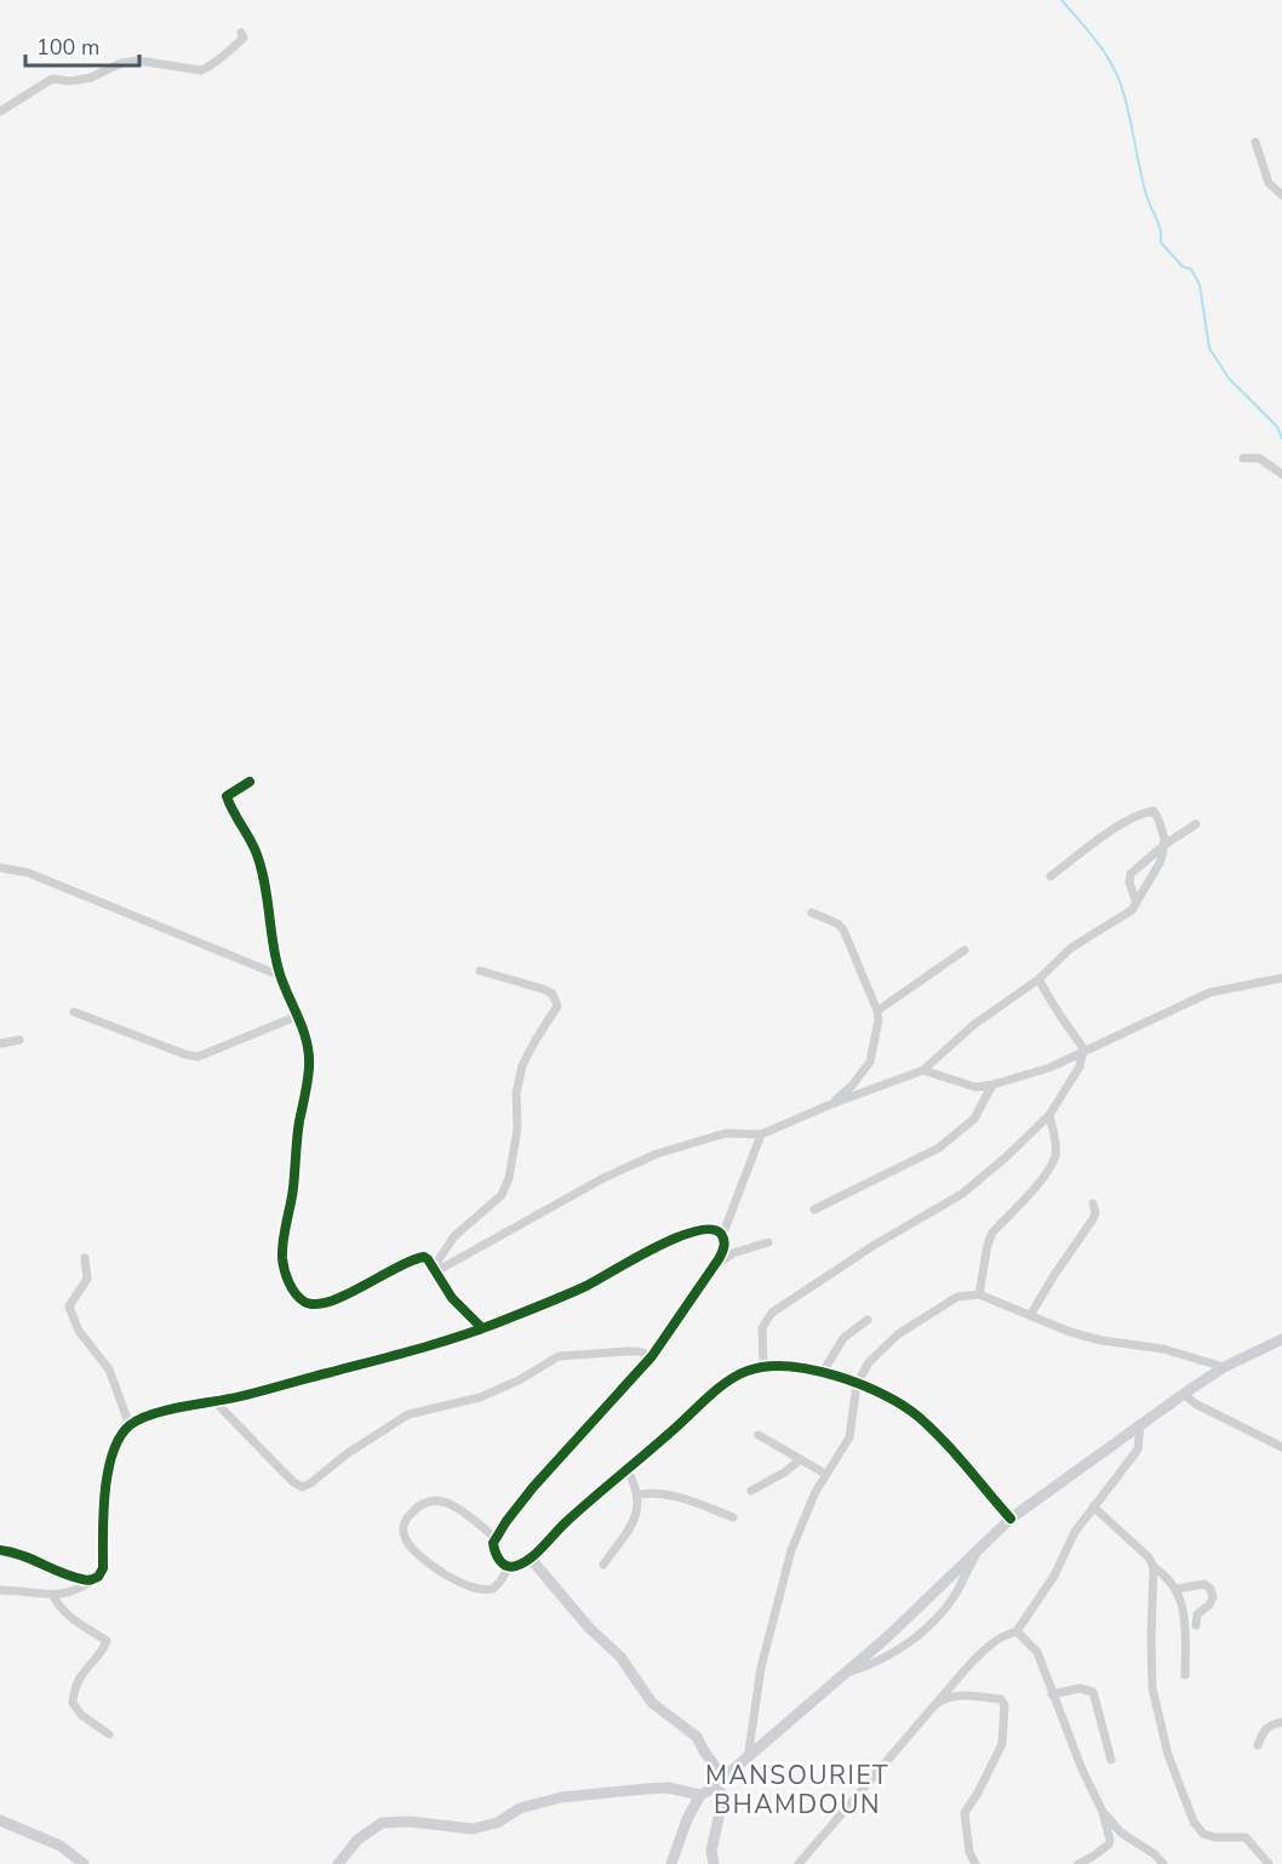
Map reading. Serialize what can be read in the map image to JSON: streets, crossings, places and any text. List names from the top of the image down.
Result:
{
  "districts": ["MANSOURIET BHAMDOUN"],
  "scale_bar": "100 m"
}
